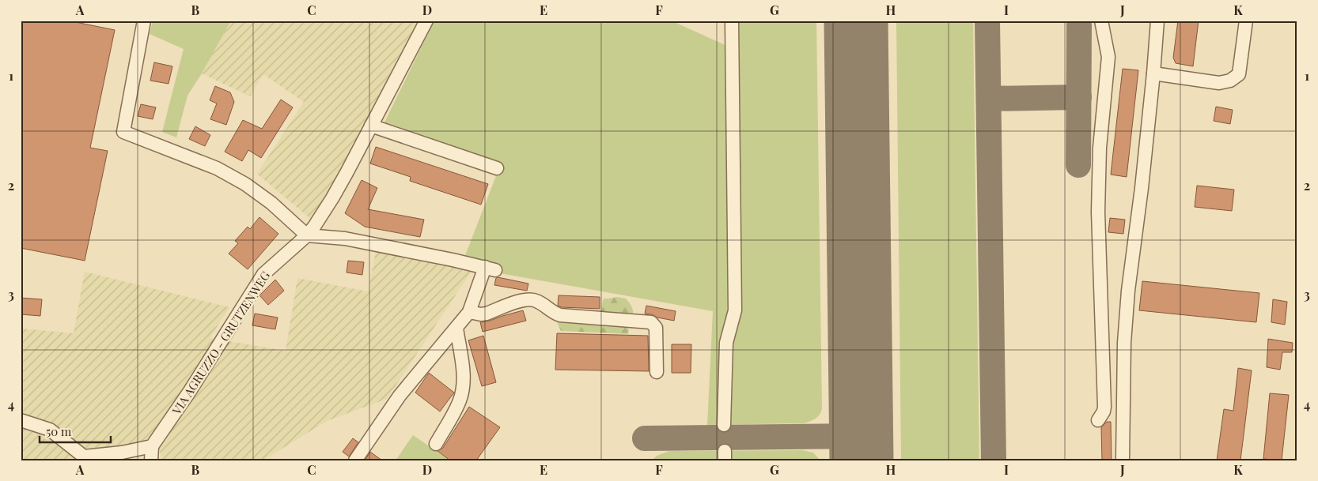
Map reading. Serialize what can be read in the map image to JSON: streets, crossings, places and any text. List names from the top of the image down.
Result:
{
  "streets": {
    "street": ["VIA AGRUZZO - GRUTZENWEG"]
  },
  "scale_bar": "50 m",
  "grid": {
    "columns": [
      "A",
      "B",
      "C",
      "D",
      "E",
      "F",
      "G",
      "H",
      "I",
      "J",
      "K"
    ],
    "rows": [
      "1",
      "2",
      "3",
      "4"
    ]
  }
}
